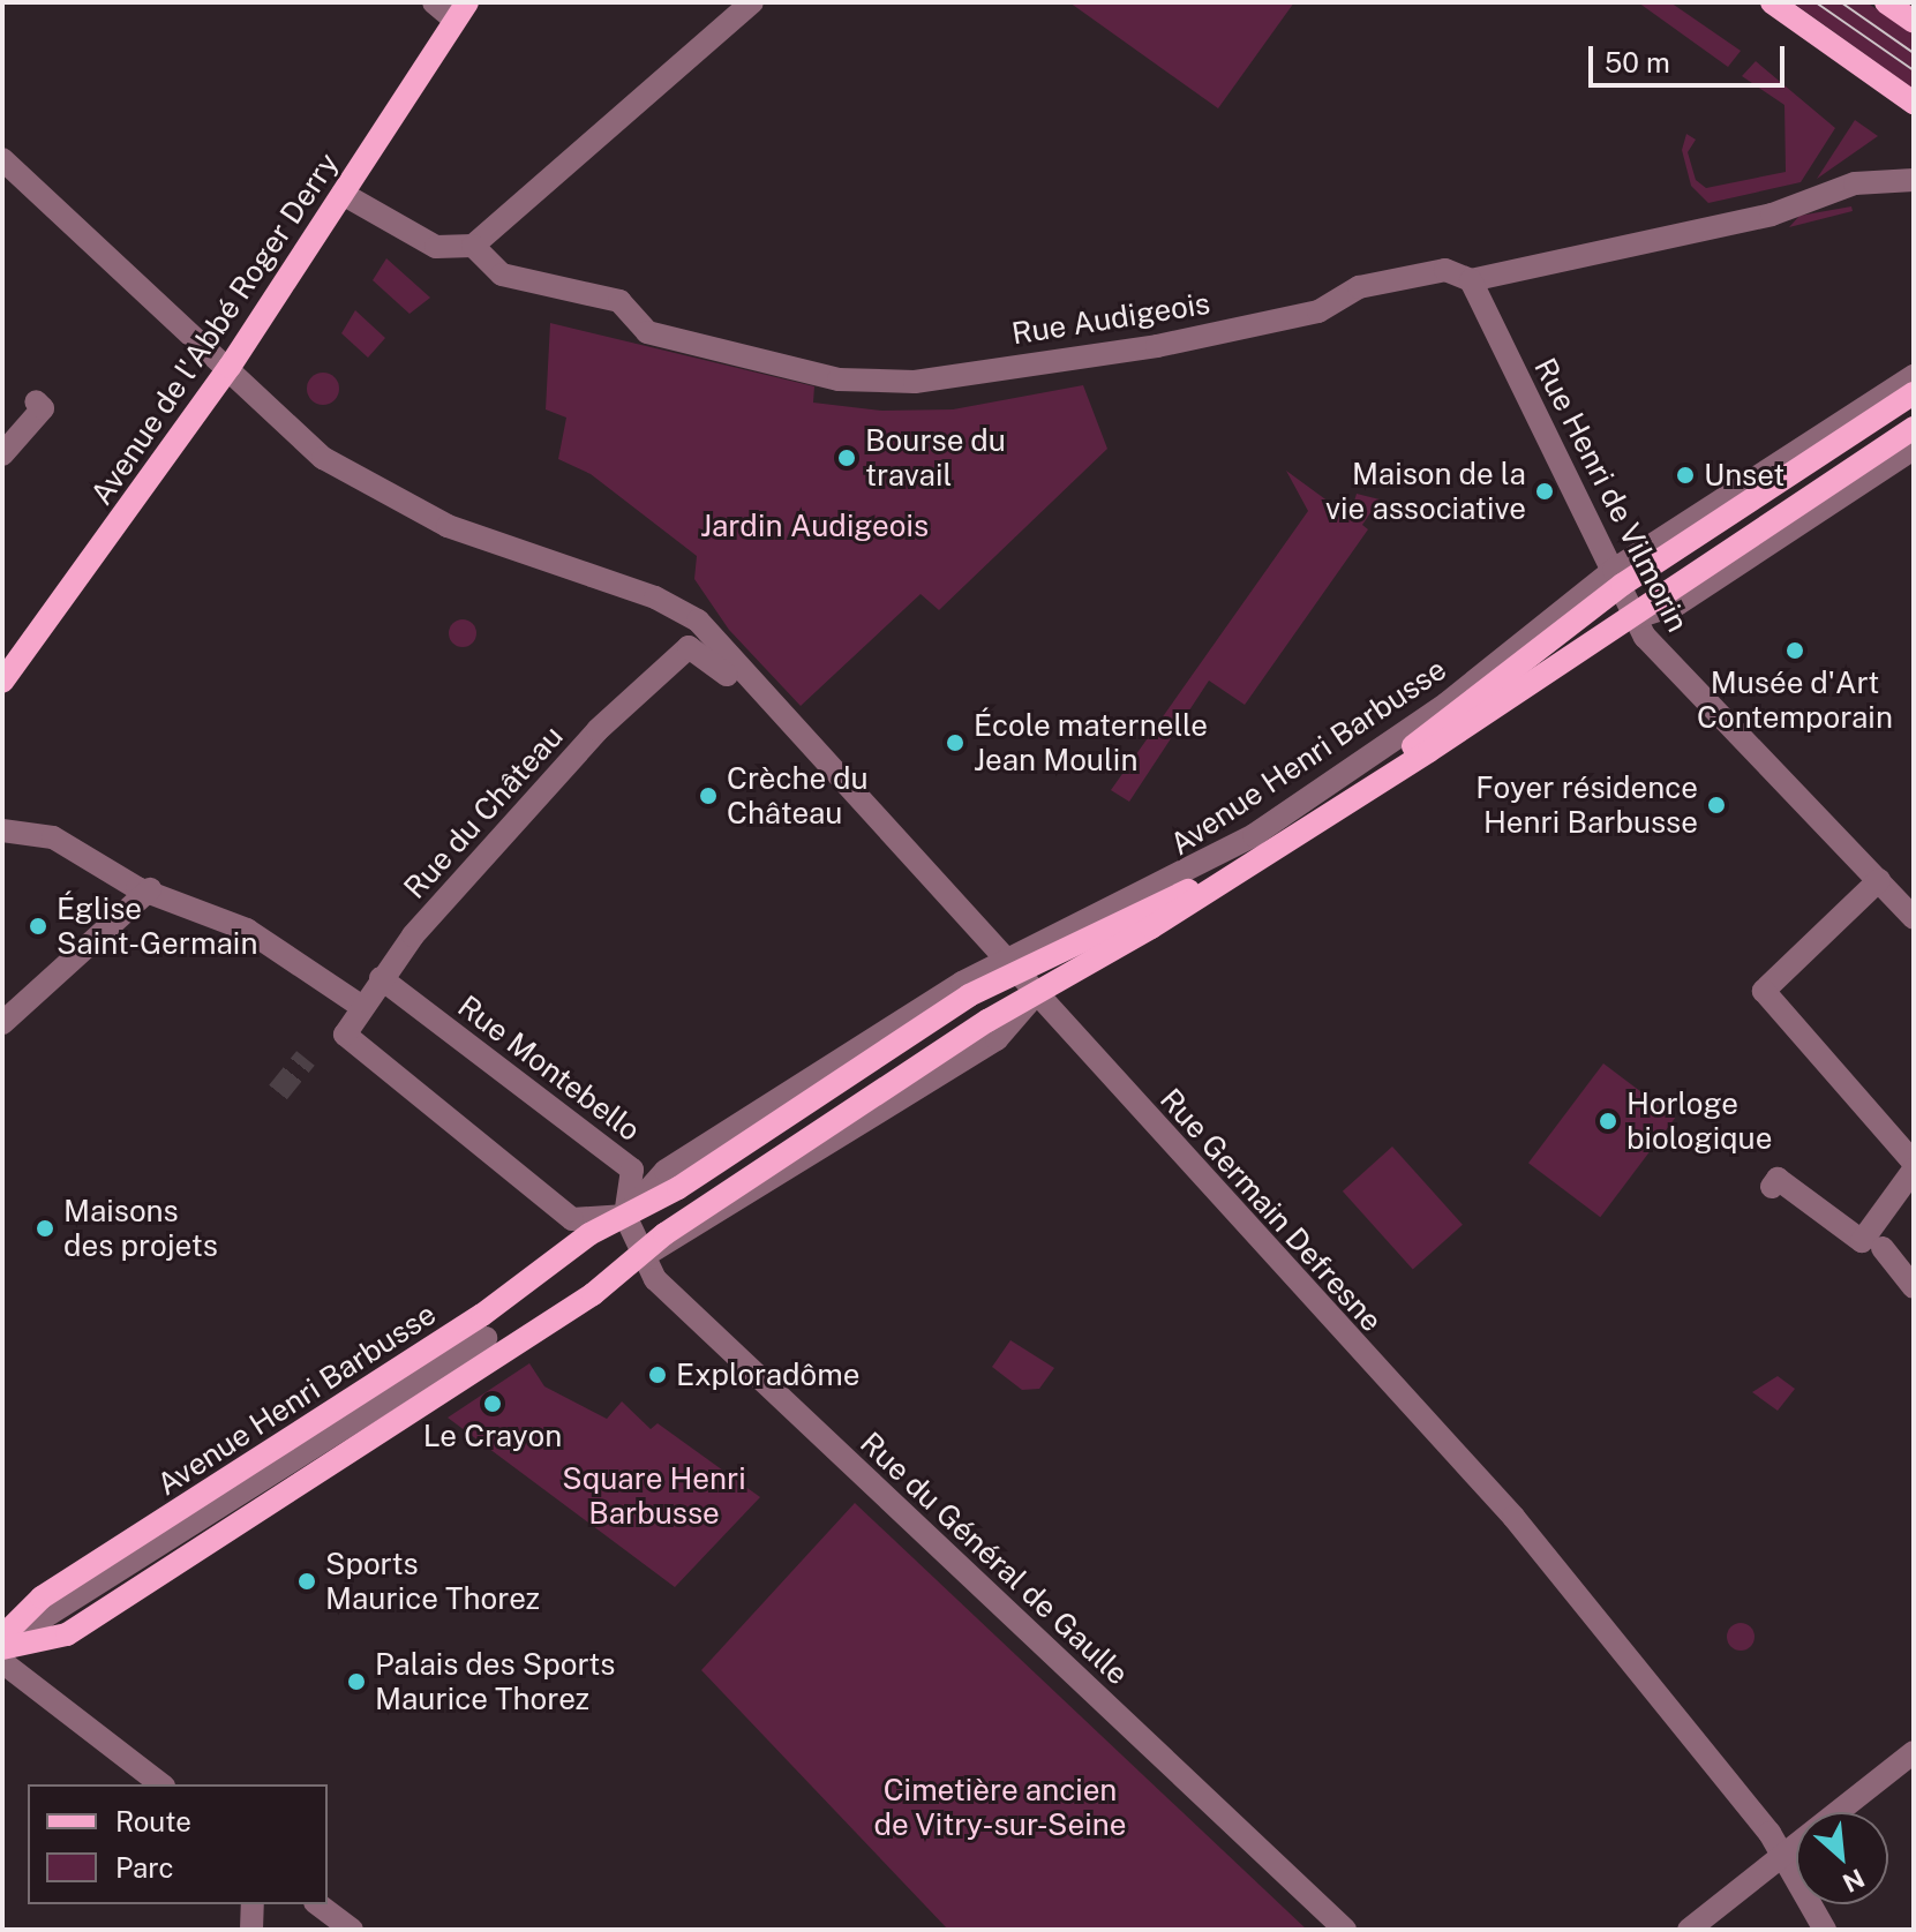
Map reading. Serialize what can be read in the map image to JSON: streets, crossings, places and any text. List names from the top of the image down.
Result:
{
  "streets": {
    "main road": ["Avenue de l'Abbé Roger Derry", "Avenue Henri Barbusse"],
    "street": [
      "Rue Audigeois",
      "Rue Henri de Vilmorin",
      "Rue du Château",
      "Rue Montebello",
      "Rue Germain Defresne",
      "Rue du Général de Gaulle"
    ]
  },
  "crossings": [
    ["Rue Audigeois", "Rue Henri de Vilmorin"],
    ["Rue Henri de Vilmorin", "Avenue Henri Barbusse"],
    ["Avenue Henri Barbusse", "Rue du Château"],
    ["Avenue Henri Barbusse", "Rue Montebello"],
    ["Avenue Henri Barbusse", "Rue Germain Defresne"],
    ["Avenue Henri Barbusse", "Rue du Général de Gaulle"],
    ["Rue du Château", "Rue Montebello"],
    ["Rue du Château", "Rue du Général de Gaulle"],
    ["Rue Montebello", "Rue du Général de Gaulle"]
  ],
  "parks": ["Jardin Audigeois", "Square Henri Barbusse", "Cimetière ancien de Vitry-sur-Seine"],
  "places": [
    "Bourse du travail",
    "Unset",
    "Maison de la vie associative",
    "Musée d'Art Contemporain",
    "École maternelle Jean Moulin",
    "Crèche du Château",
    "Foyer résidence Henri Barbusse",
    "Église Saint-Germain",
    "Horloge biologique",
    "Maisons des projets",
    "Exploradôme",
    "Le Crayon",
    "Sports Maurice Thorez",
    "Palais des Sports Maurice Thorez"
  ],
  "legend": ["Route", "Parc"],
  "scale_bar": "50 m",
  "north": "bottom right"
}
